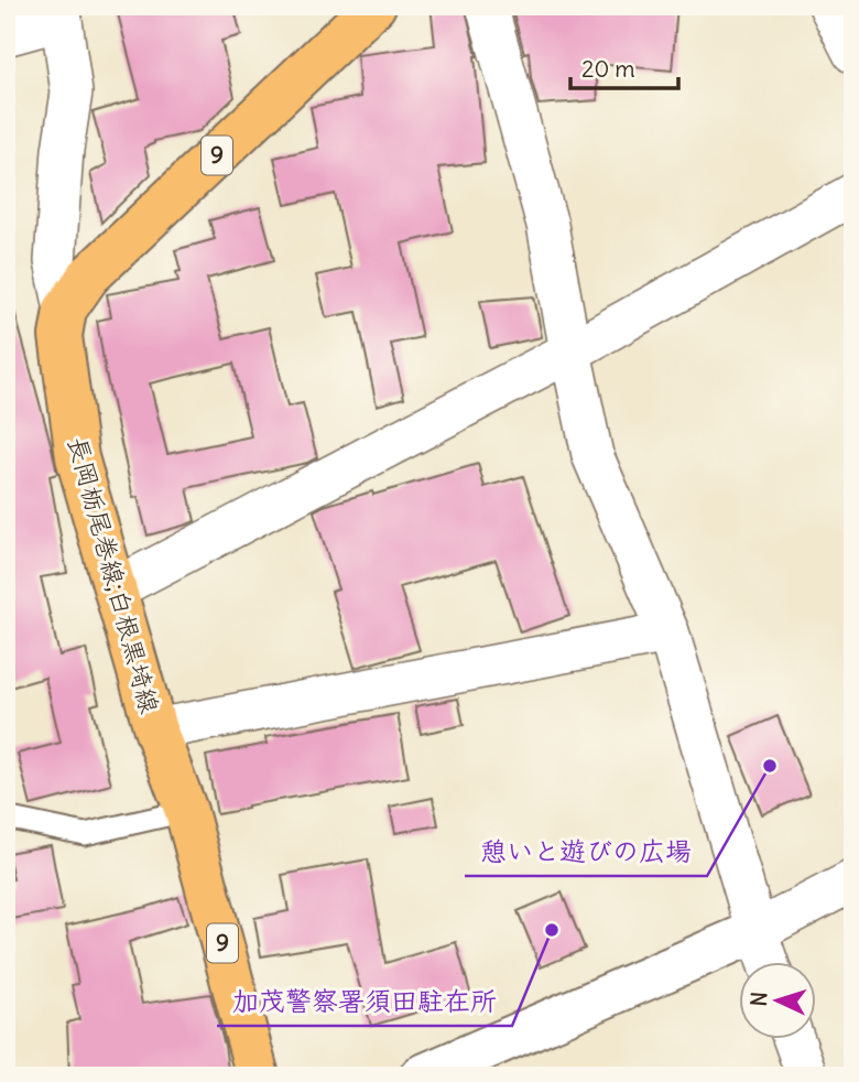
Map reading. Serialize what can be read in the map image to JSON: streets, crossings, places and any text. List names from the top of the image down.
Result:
{
  "streets": {
    "main road": ["9", "長岡栃尾巻線;白根黒埼線"]
  },
  "crossings": [
    ["9", "長岡栃尾巻線;白根黒埼線"]
  ],
  "places": ["憩いと遊びの広場", "加茂警察署須田駐在所"],
  "scale_bar": "20 m",
  "north": "left"
}
